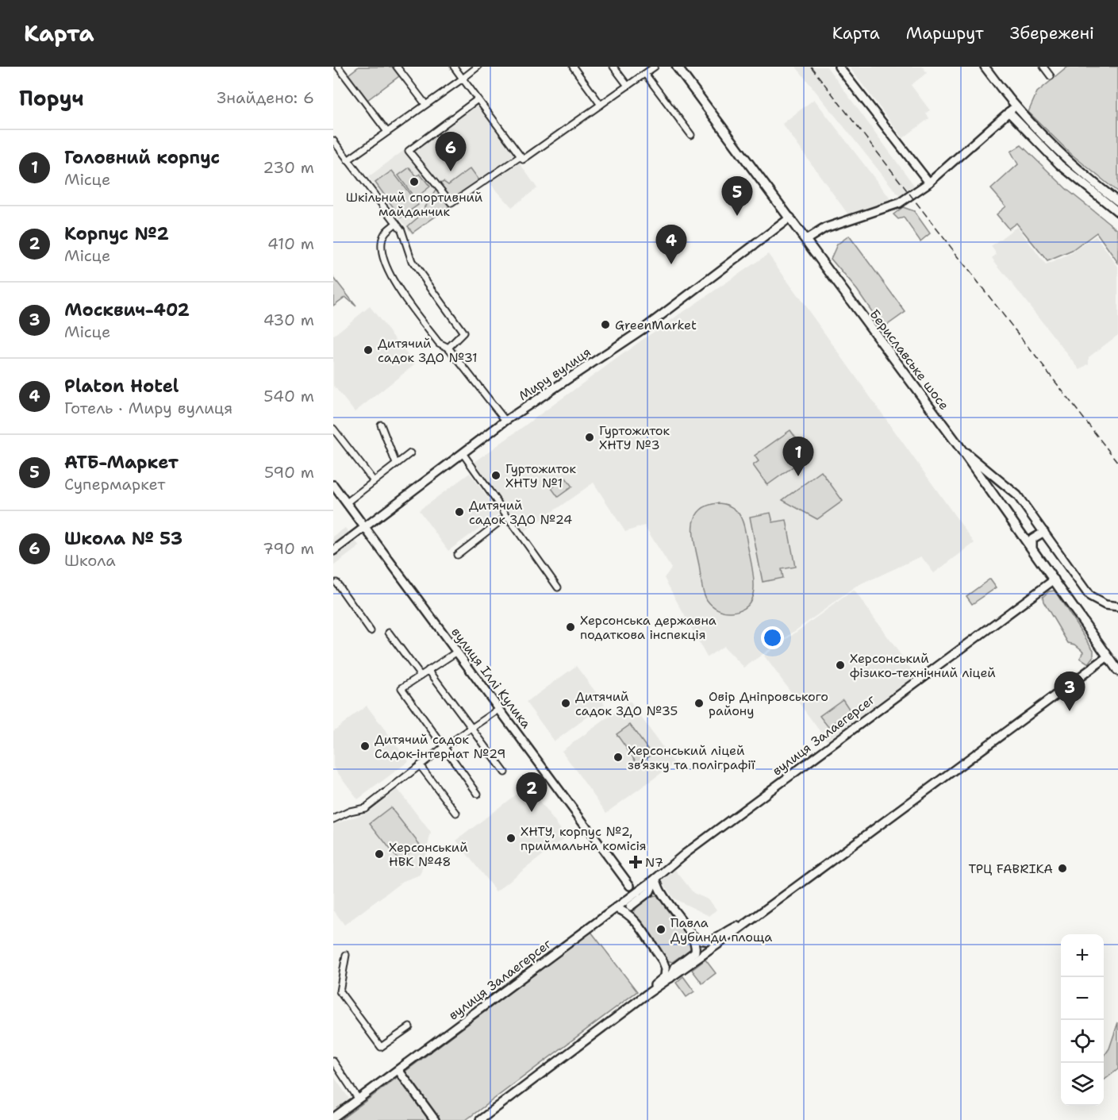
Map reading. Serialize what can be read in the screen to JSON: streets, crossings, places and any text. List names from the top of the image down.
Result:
{
  "streets": {
    "main road": ["Бериславське шосе"],
    "street": ["Миру вулиця", "вулиця Іллі Кулика", "вулиця Залаегерсег"]
  },
  "crossings": [
    ["Бериславське шосе", "Миру вулиця"],
    ["Бериславське шосе", "вулиця Залаегерсег"],
    ["Миру вулиця", "вулиця Іллі Кулика"]
  ],
  "places": {
    "other": [
      "Шкільний спортивний майданчик",
      "GreenMarket",
      "Дитячий садок ЗДО №31",
      "Гуртожиток ХНТУ №3",
      "Гуртожиток ХНТУ №1",
      "Дитячий садок ЗДО №24",
      "Херсонська державна податкова інспекція",
      "Херсонський фізико-технічний ліцей",
      "Дитячий садок ЗДО №35",
      "Овір Дніпровського району",
      "Дитячий садок Садок-інтернат №29",
      "Херсонський ліцей зв’язку та поліграфії",
      "ХНТУ, корпус №2, приймальна комісія",
      "Херсонський НВК №48",
      "ТРЦ FABRIKA",
      "Павла Дубинди площа"
    ],
    "health": ["N7"]
  },
  "page": {
    "header": "Карта",
    "nav": ["Карта", "Маршрут", "Збережені"],
    "heading": ["Поруч", "Знайдено: 6"],
    "list": [
      {
        "mark": "1",
        "name": "Головний корпус",
        "note": "Місце",
        "value": "230 m"
      },
      {
        "mark": "2",
        "name": "Корпус №2",
        "note": "Місце",
        "value": "410 m"
      },
      {
        "mark": "3",
        "name": "Москвич-402",
        "note": "Місце",
        "value": "430 m"
      },
      {
        "mark": "4",
        "name": "Platon Hotel",
        "note": "Готель · Миру вулиця",
        "value": "540 m"
      },
      {
        "mark": "5",
        "name": "АТБ-Маркет",
        "note": "Супермаркет",
        "value": "590 m"
      },
      {
        "mark": "6",
        "name": "Школа № 53",
        "note": "Школа",
        "value": "790 m"
      }
    ],
    "pins": [
      "6",
      "5",
      "4",
      "1",
      "3",
      "2"
    ],
    "map_buttons": ["+", "−"]
  }
}
